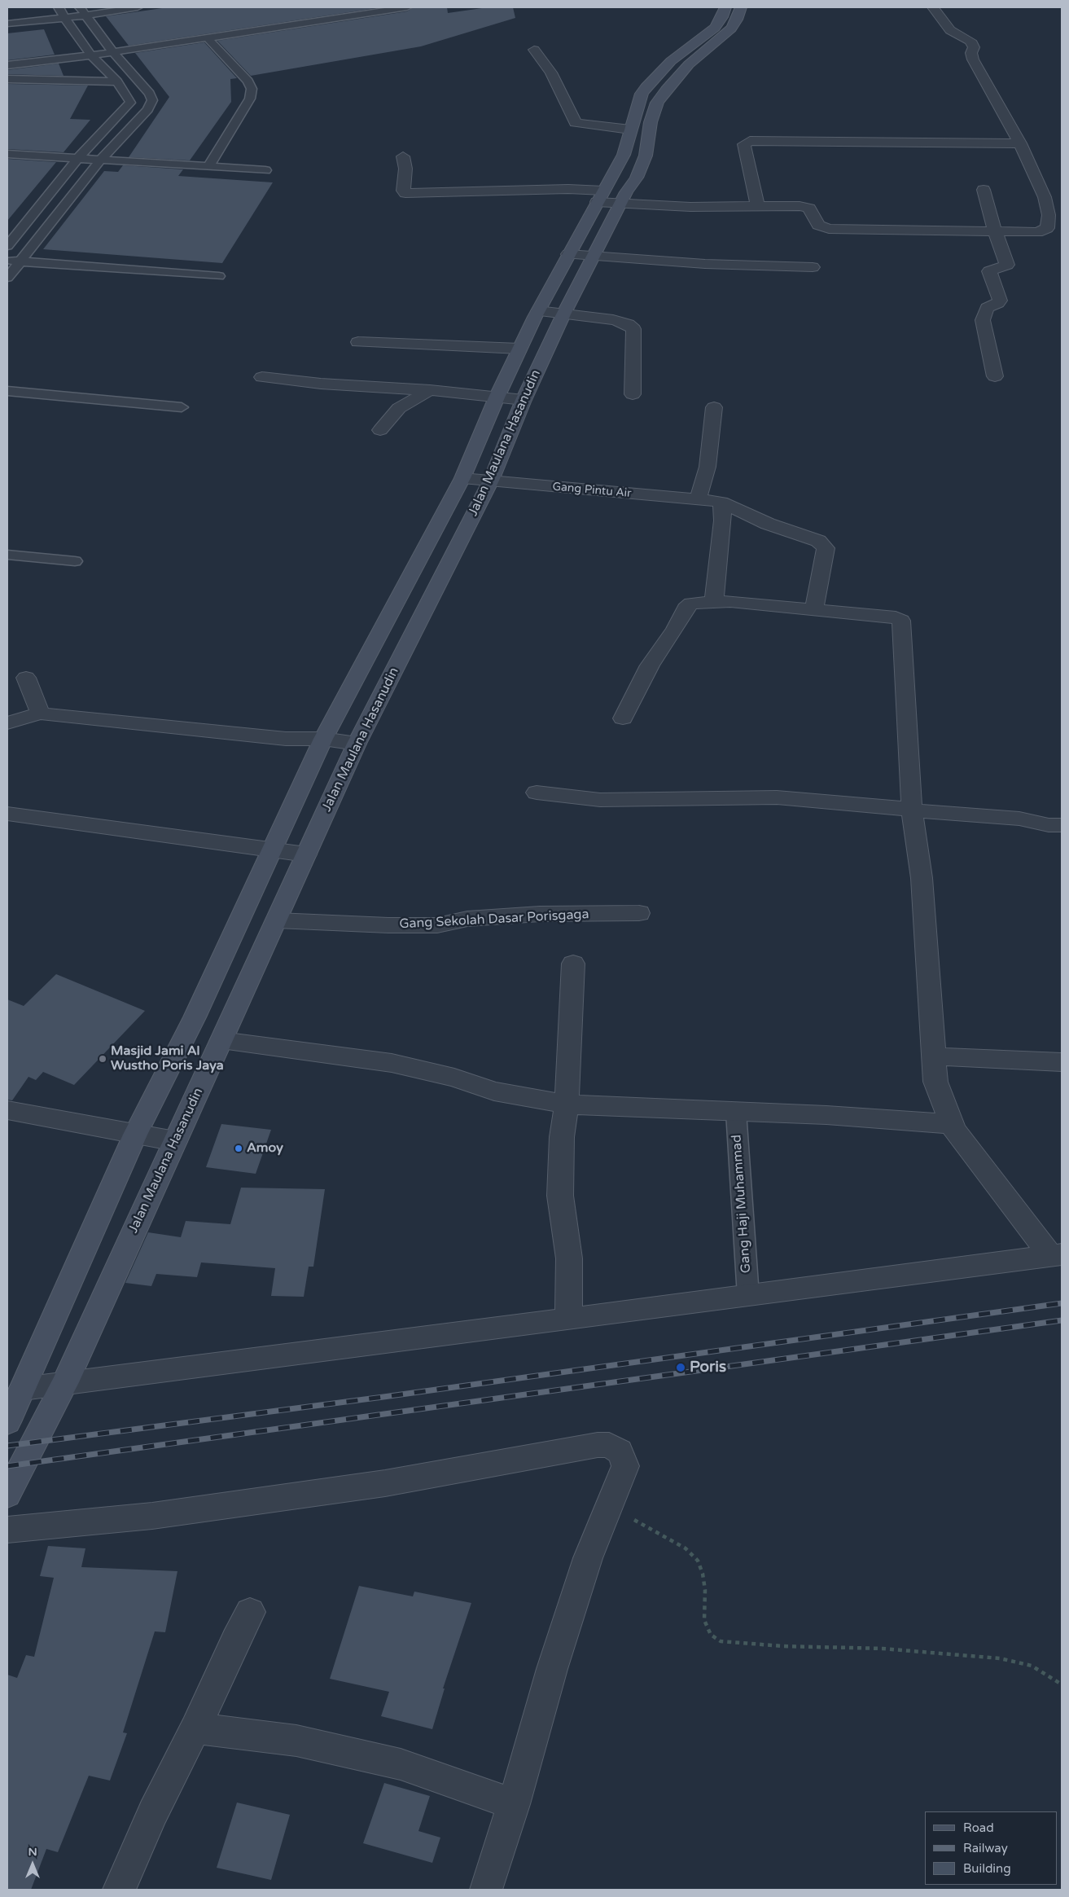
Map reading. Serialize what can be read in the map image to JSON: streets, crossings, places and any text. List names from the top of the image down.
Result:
{
  "streets": {
    "street": ["Jalan Maulana Hasanudin", "Gang Pintu Air", "Gang Sekolah Dasar Porisgaga"],
    "lane": ["Gang Haji Muhammad"]
  },
  "crossings": [
    ["Jalan Maulana Hasanudin", "Gang Pintu Air"],
    ["Jalan Maulana Hasanudin", "Gang Sekolah Dasar Porisgaga"]
  ],
  "places": ["Masjid Jami Al Wustho Poris Jaya", "Amoy", "Poris"],
  "legend": ["Road", "Railway", "Building"],
  "north": "top"
}
